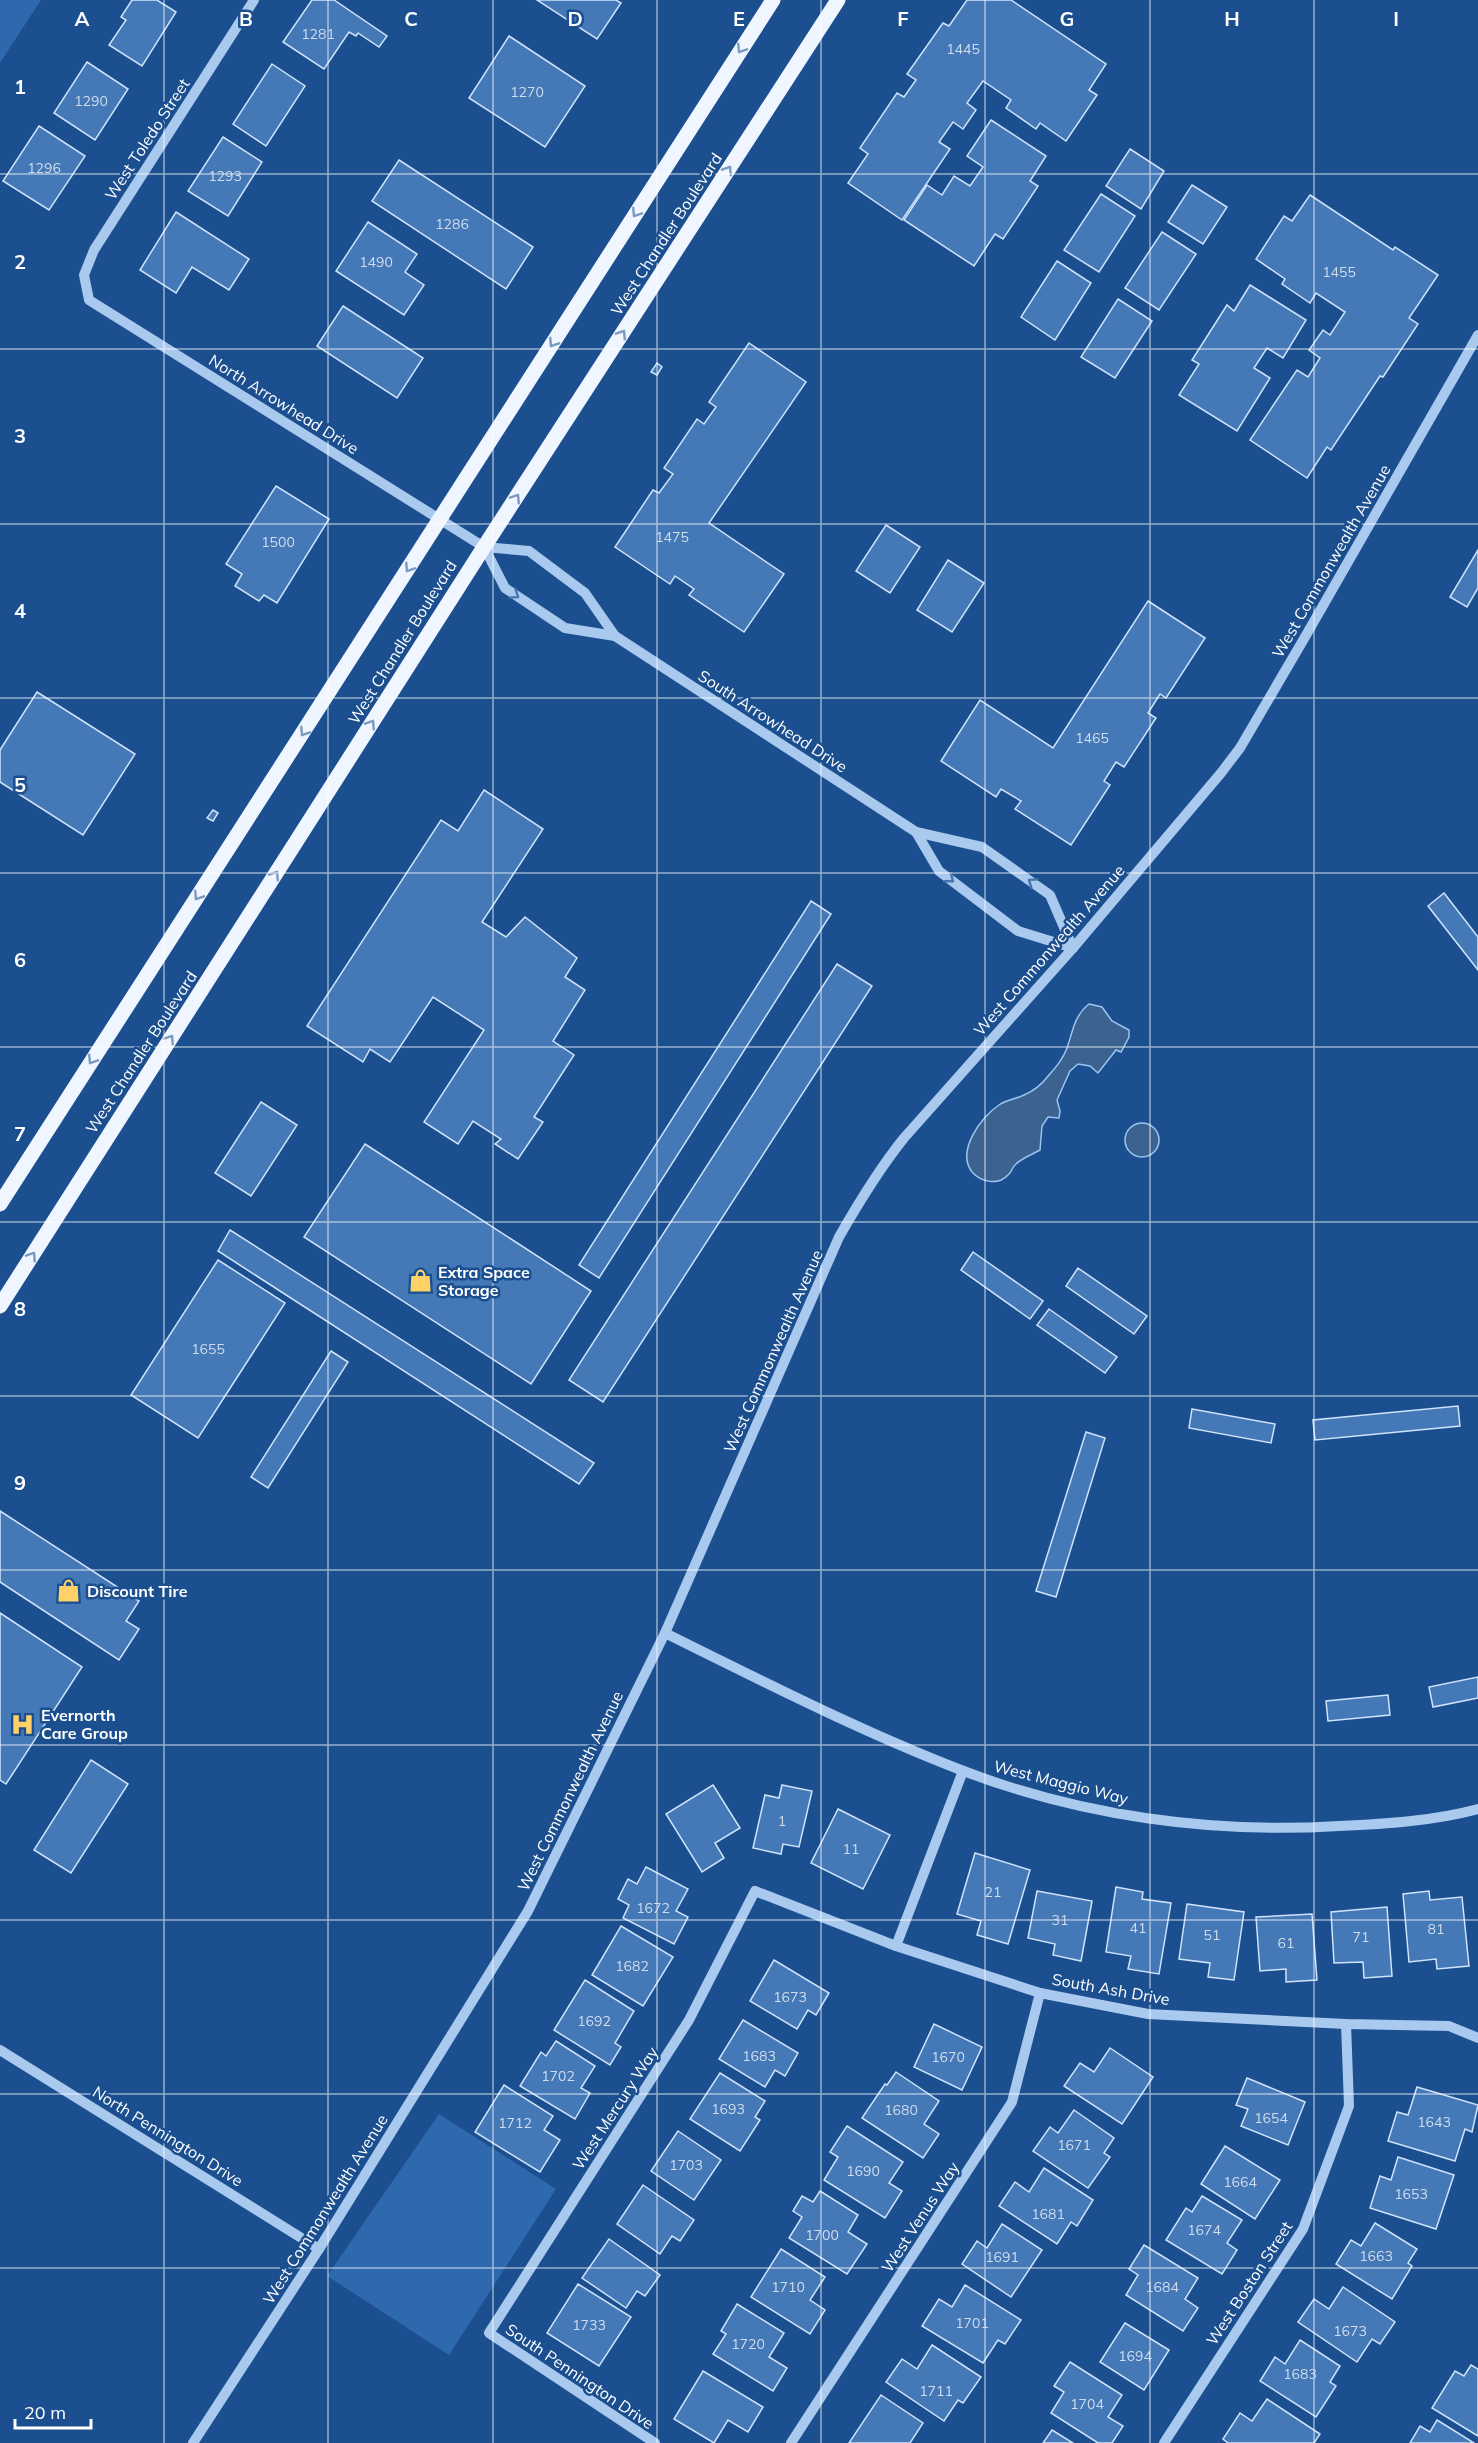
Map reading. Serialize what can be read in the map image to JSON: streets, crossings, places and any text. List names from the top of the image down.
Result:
{
  "streets": {
    "main road": ["West Chandler Boulevard"],
    "street": [
      "West Toledo Street",
      "North Arrowhead Drive",
      "West Commonwealth Avenue",
      "South Arrowhead Drive",
      "West Maggio Way",
      "South Ash Drive",
      "West Mercury Way",
      "North Pennington Drive",
      "West Venus Way",
      "West Boston Street",
      "South Pennington Drive"
    ]
  },
  "crossings": [
    ["West Toledo Street", "North Arrowhead Drive"],
    ["West Chandler Boulevard", "North Arrowhead Drive"],
    ["West Chandler Boulevard", "South Arrowhead Drive"],
    ["North Arrowhead Drive", "South Arrowhead Drive"],
    ["West Commonwealth Avenue", "South Arrowhead Drive"],
    ["West Commonwealth Avenue", "West Maggio Way"],
    ["West Commonwealth Avenue", "North Pennington Drive"],
    ["South Ash Drive", "West Mercury Way"],
    ["South Ash Drive", "West Venus Way"],
    ["South Ash Drive", "West Boston Street"],
    ["West Mercury Way", "South Pennington Drive"]
  ],
  "places": {
    "shop": ["Extra Space Storage", "Discount Tire"],
    "hospital": ["Evernorth Care Group"]
  },
  "house_numbers": [
    "1281",
    "1445",
    "1270",
    "1290",
    "1296",
    "1293",
    "1286",
    "1490",
    "1455",
    "1475",
    "1500",
    "1465",
    "1655",
    "1",
    "11",
    "21",
    "1672",
    "31",
    "41",
    "81",
    "51",
    "71",
    "61",
    "1682",
    "1673",
    "1692",
    "1683",
    "1670",
    "1702",
    "1693",
    "1680",
    "1654",
    "1643",
    "1712",
    "1671",
    "1703",
    "1690",
    "1664",
    "1653",
    "1681",
    "1674",
    "1700",
    "1663",
    "1691",
    "1710",
    "1684",
    "1701",
    "1733",
    "1673",
    "1720",
    "1694",
    "1683",
    "1711",
    "1704"
  ],
  "scale_bar": "20 m",
  "grid": {
    "columns": [
      "A",
      "B",
      "C",
      "D",
      "E",
      "F",
      "G",
      "H",
      "I"
    ],
    "rows": [
      "1",
      "2",
      "3",
      "4",
      "5",
      "6",
      "7",
      "8",
      "9"
    ]
  }
}
